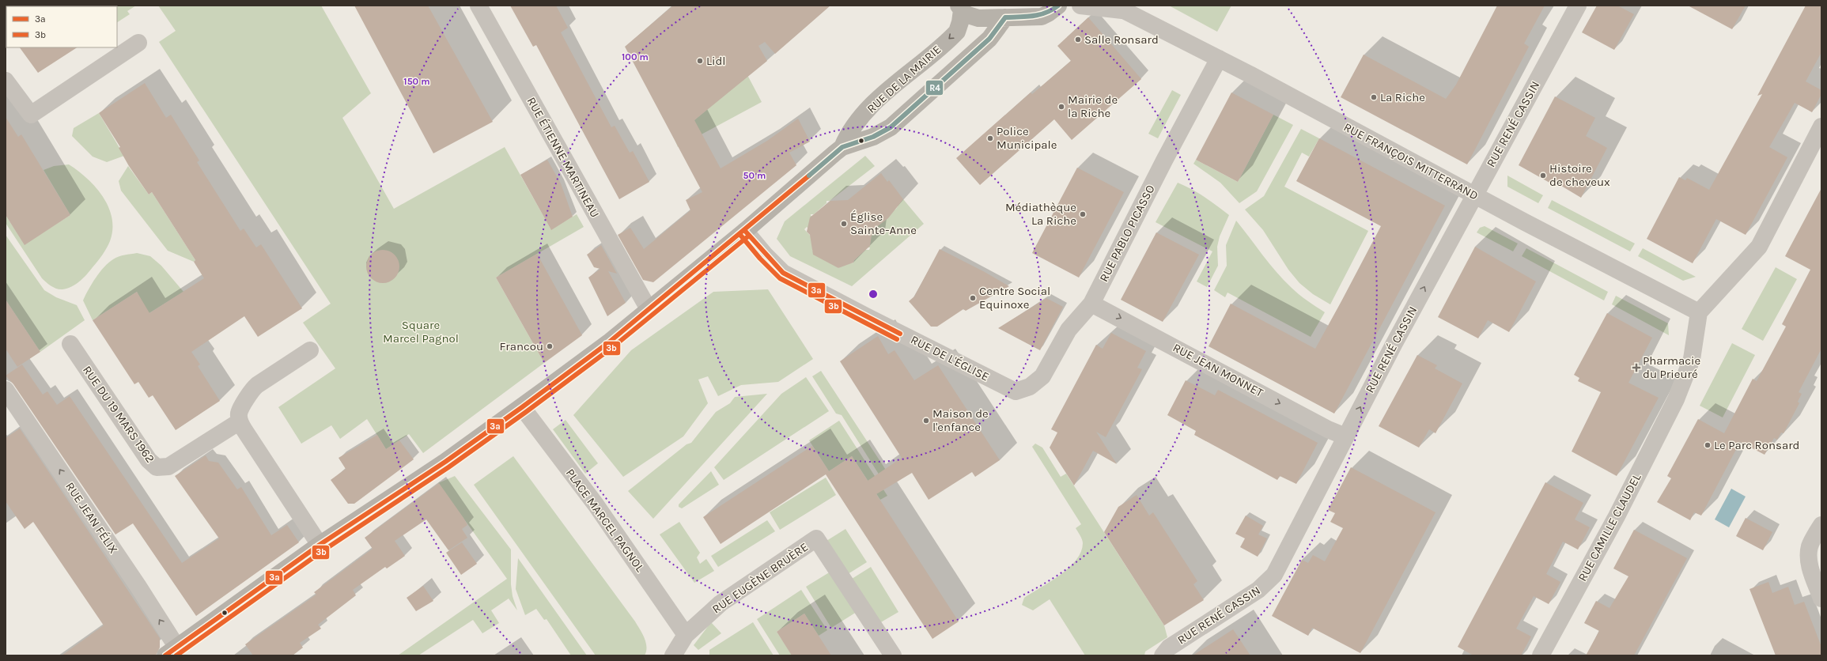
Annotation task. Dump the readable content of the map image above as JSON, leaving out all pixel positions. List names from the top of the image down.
{
  "streets": {
    "street": [
      "RUE DE LA MAIRIE",
      "RUE RENÉ CASSIN",
      "RUE ÉTIENNE MARTINEAU",
      "RUE FRANÇOIS MITTERRAND",
      "RUE PABLO PICASSO",
      "RUE DE L'ÉGLISE",
      "RUE JEAN MONNET",
      "RUE DU 19 MARS 1962",
      "RUE JEAN FÉLIX",
      "PLACE MARCEL PAGNOL",
      "RUE CAMILLE CLAUDEL",
      "RUE EUGÈNE BRUÈRE"
    ]
  },
  "crossings": [
    ["RUE DE LA MAIRIE", "RUE ÉTIENNE MARTINEAU"],
    ["RUE DE LA MAIRIE", "RUE DE L'ÉGLISE"],
    ["RUE DE LA MAIRIE", "RUE JEAN FÉLIX"],
    ["RUE DE LA MAIRIE", "PLACE MARCEL PAGNOL"],
    ["RUE RENÉ CASSIN", "RUE FRANÇOIS MITTERRAND"],
    ["RUE RENÉ CASSIN", "RUE JEAN MONNET"],
    ["RUE FRANÇOIS MITTERRAND", "RUE PABLO PICASSO"],
    ["RUE FRANÇOIS MITTERRAND", "RUE CAMILLE CLAUDEL"],
    ["RUE PABLO PICASSO", "RUE DE L'ÉGLISE"],
    ["RUE PABLO PICASSO", "RUE JEAN MONNET"],
    ["PLACE MARCEL PAGNOL", "RUE EUGÈNE BRUÈRE"]
  ],
  "one_way": ["RUE JEAN MONNET", "RUE JEAN FÉLIX"],
  "parks": ["Square Marcel Pagnol"],
  "places": {
    "other": [
      "Salle Ronsard",
      "Lidl",
      "La Riche",
      "Mairie de la Riche",
      "Police Municipale",
      "Histoire de cheveux",
      "Médiathèque La Riche",
      "Église Sainte-Anne",
      "Centre Social Equinoxe",
      "Francou",
      "Maison de l'enfance",
      "Le Parc Ronsard"
    ],
    "health": ["Pharmacie du Prieuré"]
  },
  "lines": ["transit line R4", "transit line 3a", "transit line 3b"],
  "legend": ["3a", "3b"],
  "rings": ["100 m", "150 m", "50 m"]
}
